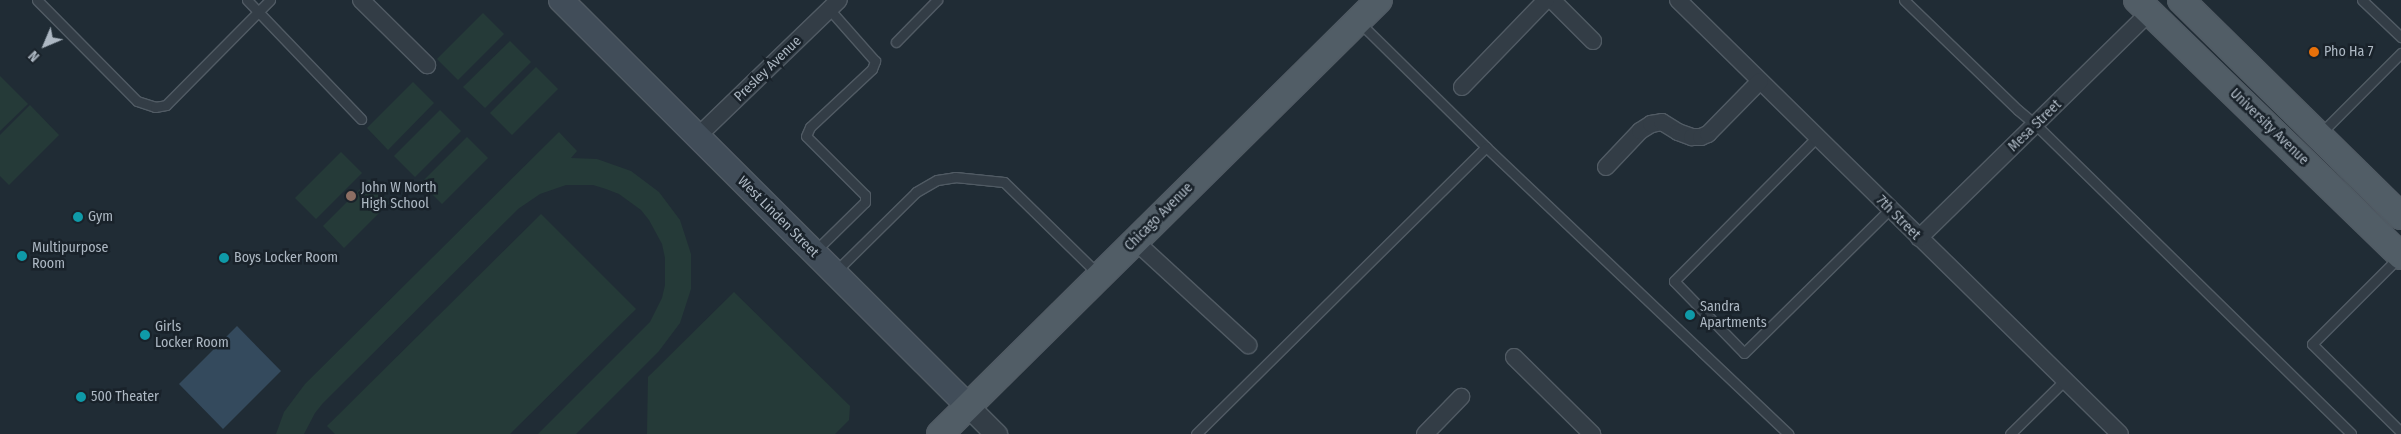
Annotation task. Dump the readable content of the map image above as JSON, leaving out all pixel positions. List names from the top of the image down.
{
  "streets": {
    "main road": ["University Avenue", "West Linden Street", "Chicago Avenue"],
    "street": ["Presley Avenue", "Mesa Street", "7th Street"]
  },
  "crossings": [
    ["Presley Avenue", "West Linden Street"],
    ["Mesa Street", "University Avenue"],
    ["Mesa Street", "7th Street"],
    ["West Linden Street", "Chicago Avenue"]
  ],
  "places": [
    "Pho Ha 7",
    "John W North High School",
    "Gym",
    "Multipurpose Room",
    "Boys Locker Room",
    "Sandra Apartments",
    "Girls Locker Room",
    "500 Theater"
  ],
  "north": "bottom left"
}
